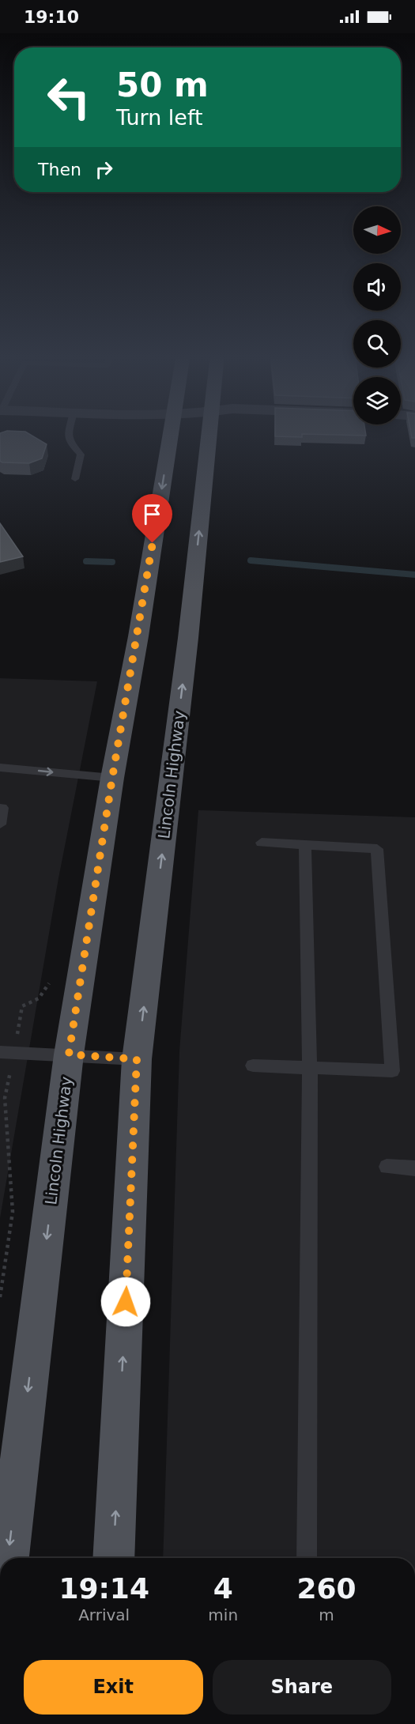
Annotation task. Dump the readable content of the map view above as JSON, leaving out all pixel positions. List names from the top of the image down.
{
  "streets": {
    "main road": ["Lincoln Highway"]
  },
  "north": "right",
  "page": {
    "status": "19:10",
    "turn": ["50 m", "Turn left"],
    "then": "Then",
    "eta": [
      "19:14",
      "Arrival",
      "4",
      "min",
      "260",
      "m"
    ],
    "buttons": ["Exit", "Share"]
  }
}
